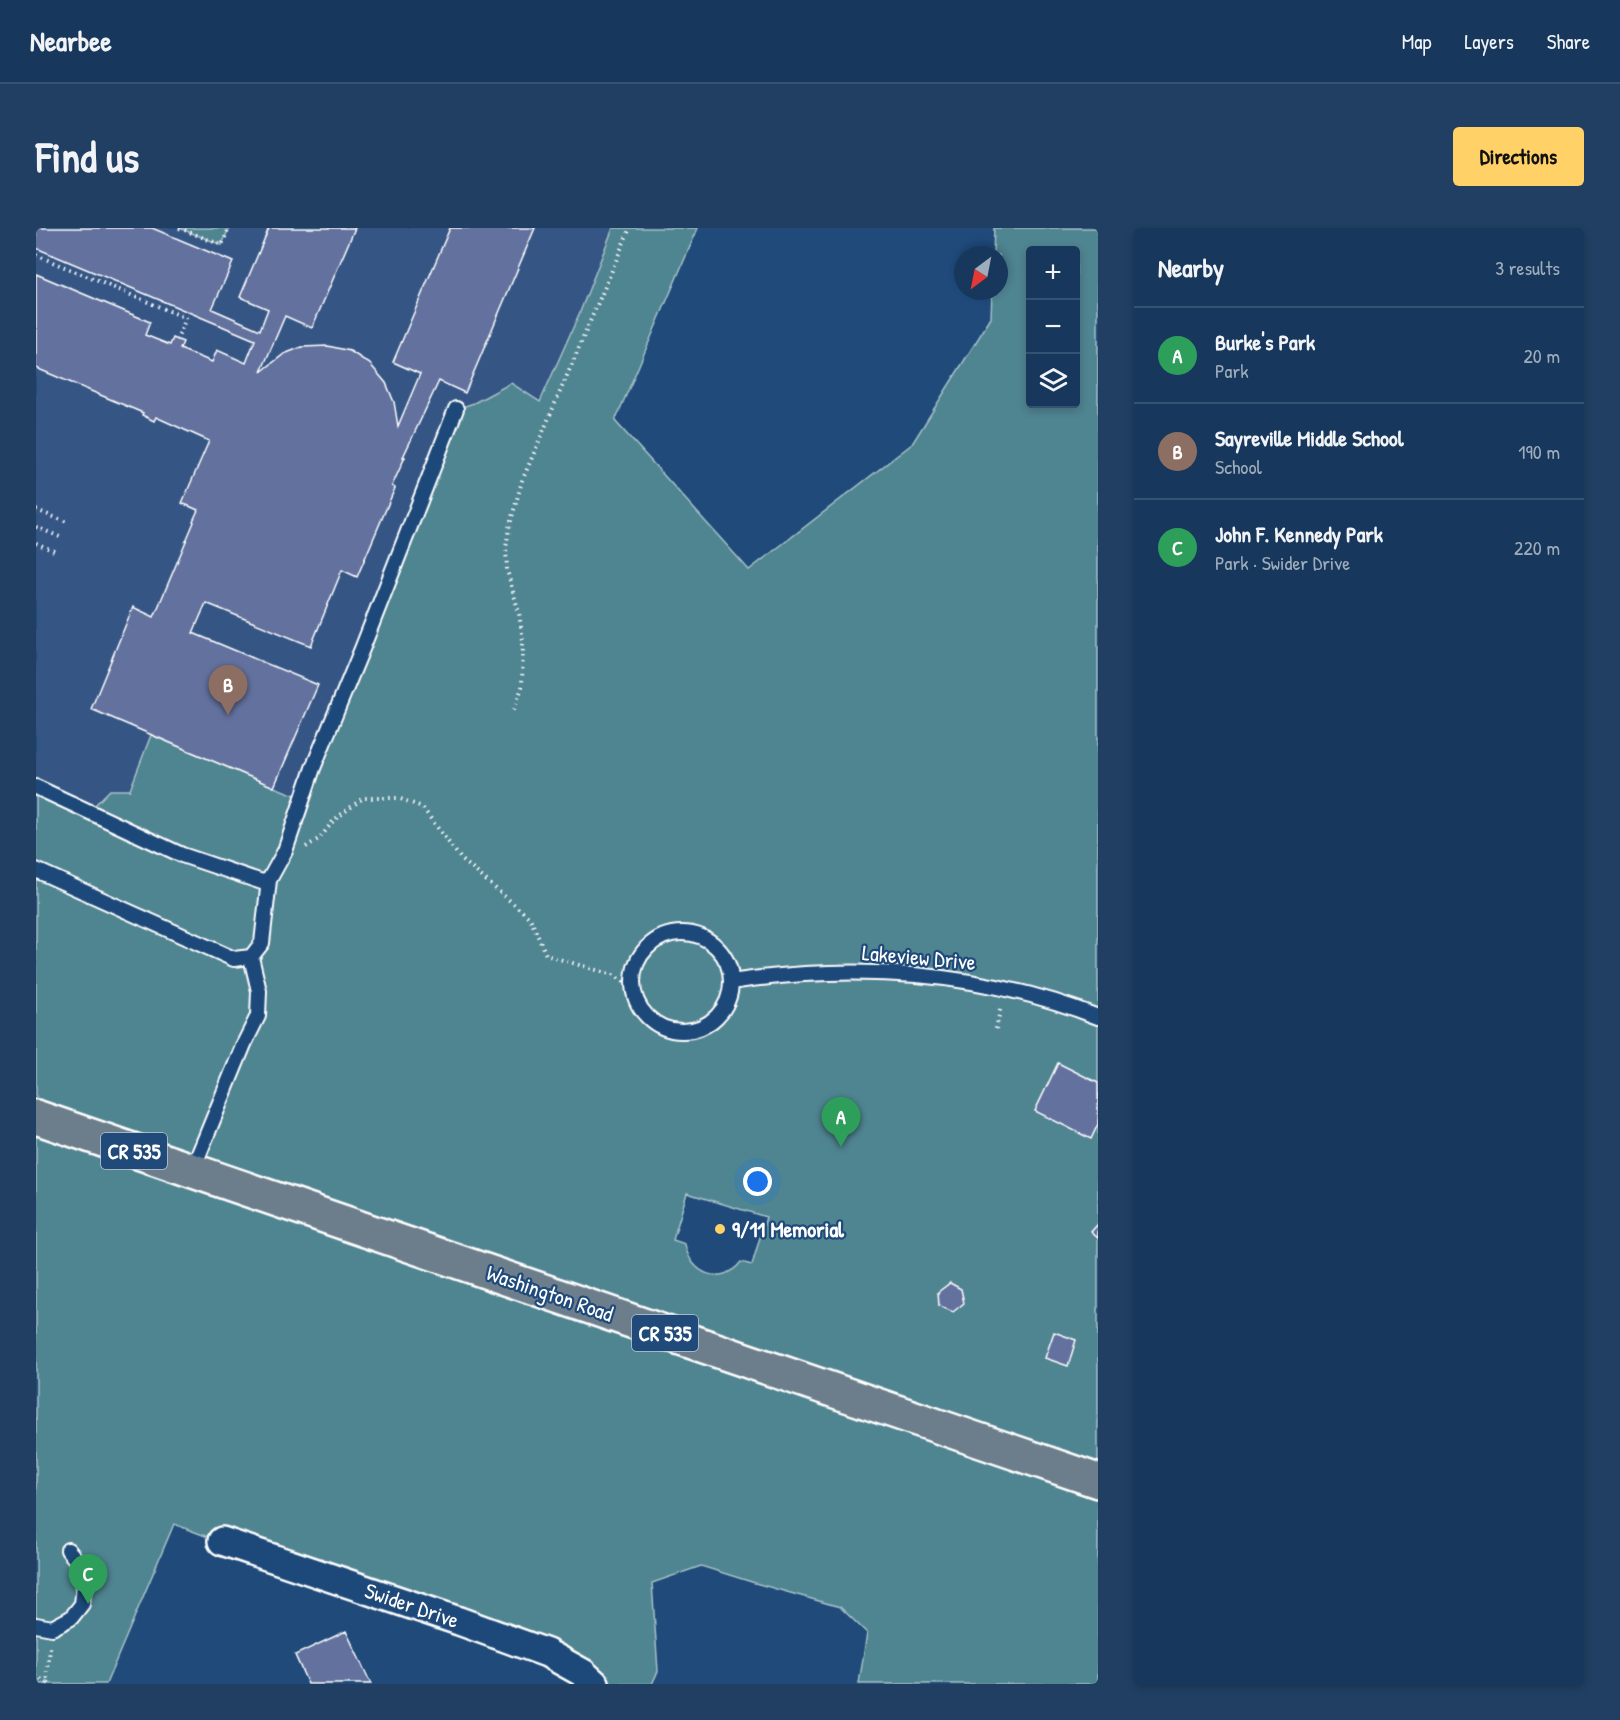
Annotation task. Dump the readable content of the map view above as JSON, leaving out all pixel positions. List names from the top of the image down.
{
  "streets": {
    "main road": ["CR 535", "Washington Road"],
    "street": ["Swider Drive"],
    "lane": ["Lakeview Drive"]
  },
  "places": ["9/11 Memorial"],
  "north": "bottom left",
  "page": {
    "header": "Nearbee",
    "nav": ["Map", "Layers", "Share"],
    "buttons": "Directions",
    "title": "Find us",
    "heading": ["Nearby", "3 results"],
    "map_buttons": ["+", "−"],
    "list": [
      {
        "mark": "A",
        "name": "Burke's Park",
        "note": "Park",
        "value": "20 m"
      },
      {
        "mark": "B",
        "name": "Sayreville Middle School",
        "note": "School",
        "value": "190 m"
      },
      {
        "mark": "C",
        "name": "John F. Kennedy Park",
        "note": "Park · Swider Drive",
        "value": "220 m"
      }
    ],
    "pins": ["B", "A", "C"]
  }
}
